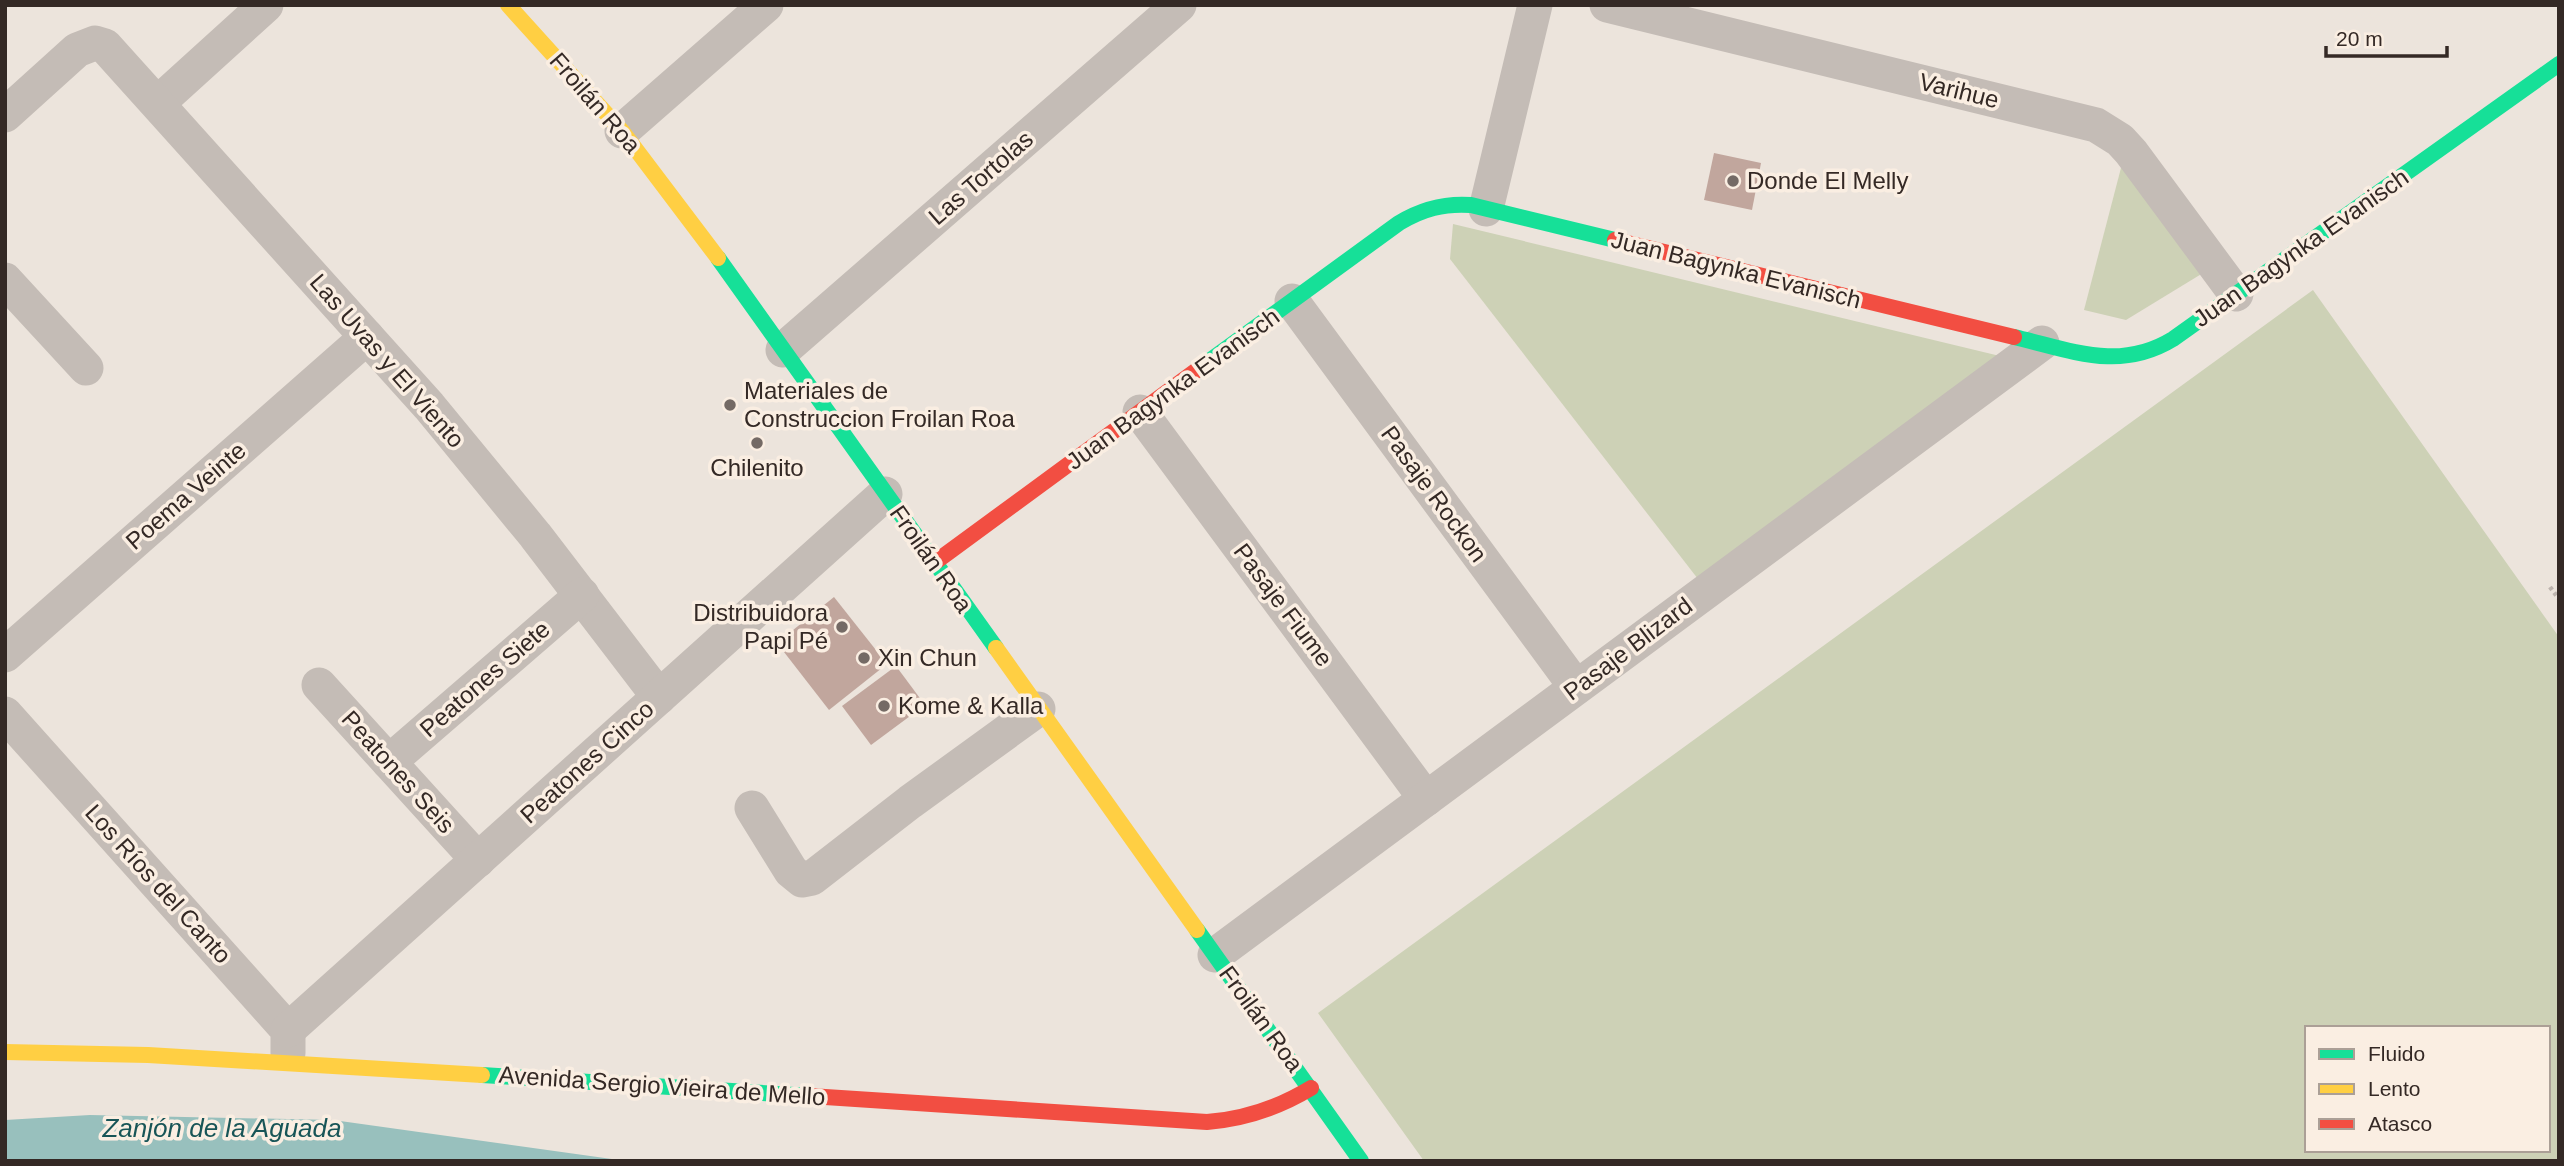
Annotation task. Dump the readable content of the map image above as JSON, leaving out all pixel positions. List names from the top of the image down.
{
  "streets": {
    "main road": ["Froilán Roa", "Juan Bagynka Evanisch", "Avenida Sergio Vieira de Mello"],
    "street": [
      "Varihue",
      "Las Tortolas",
      "Las Uvas y El Viento",
      "Pasaje Rockon",
      "Poema Veinte",
      "Pasaje Fiume",
      "Pasaje Blizard",
      "Peatones Siete",
      "Peatones Cinco",
      "Peatones Seis",
      "Los Ríos del Canto"
    ]
  },
  "crossings": [
    ["Varihue", "Juan Bagynka Evanisch"],
    ["Froilán Roa", "Las Tortolas"],
    ["Froilán Roa", "Juan Bagynka Evanisch"],
    ["Froilán Roa", "Pasaje Blizard"],
    ["Froilán Roa", "Peatones Cinco"],
    ["Froilán Roa", "Avenida Sergio Vieira de Mello"],
    ["Juan Bagynka Evanisch", "Pasaje Rockon"],
    ["Juan Bagynka Evanisch", "Pasaje Fiume"],
    ["Juan Bagynka Evanisch", "Pasaje Blizard"],
    ["Las Uvas y El Viento", "Poema Veinte"],
    ["Las Uvas y El Viento", "Peatones Siete"],
    ["Las Uvas y El Viento", "Peatones Cinco"],
    ["Pasaje Rockon", "Pasaje Blizard"],
    ["Pasaje Fiume", "Pasaje Blizard"],
    ["Peatones Siete", "Peatones Seis"],
    ["Peatones Cinco", "Peatones Seis"],
    ["Peatones Cinco", "Los Ríos del Canto"],
    ["Peatones Cinco", "Avenida Sergio Vieira de Mello"],
    ["Los Ríos del Canto", "Avenida Sergio Vieira de Mello"]
  ],
  "water": ["Zanjón de la Aguada"],
  "places": [
    "Donde El Melly",
    "Materiales de Construccion Froilan Roa",
    "Chilenito",
    "Distribuidora Papi Pé",
    "Xin Chun",
    "Kome & Kalla"
  ],
  "legend": ["Fluido", "Lento", "Atasco"],
  "scale_bar": "20 m"
}
